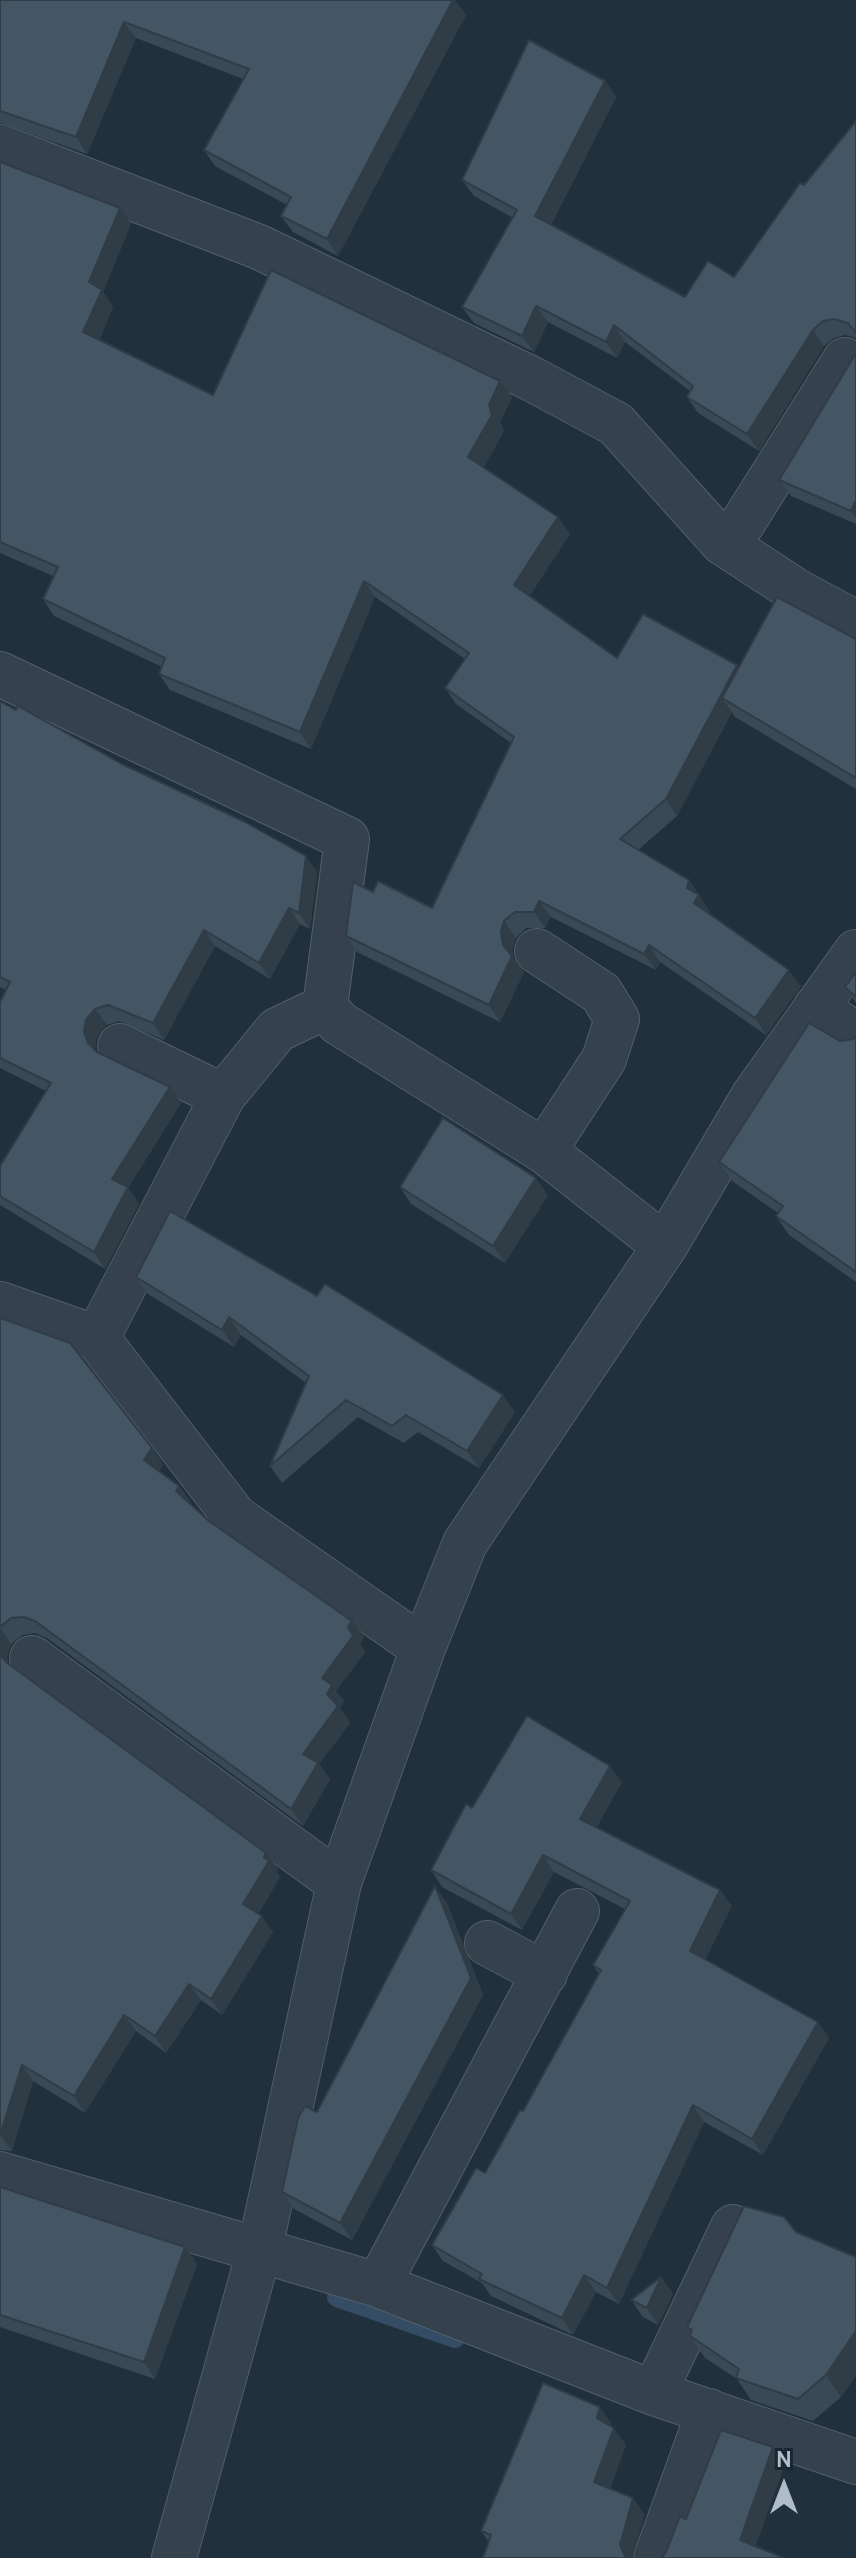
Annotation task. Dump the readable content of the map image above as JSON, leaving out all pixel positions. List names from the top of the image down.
{
  "north": "top"
}
